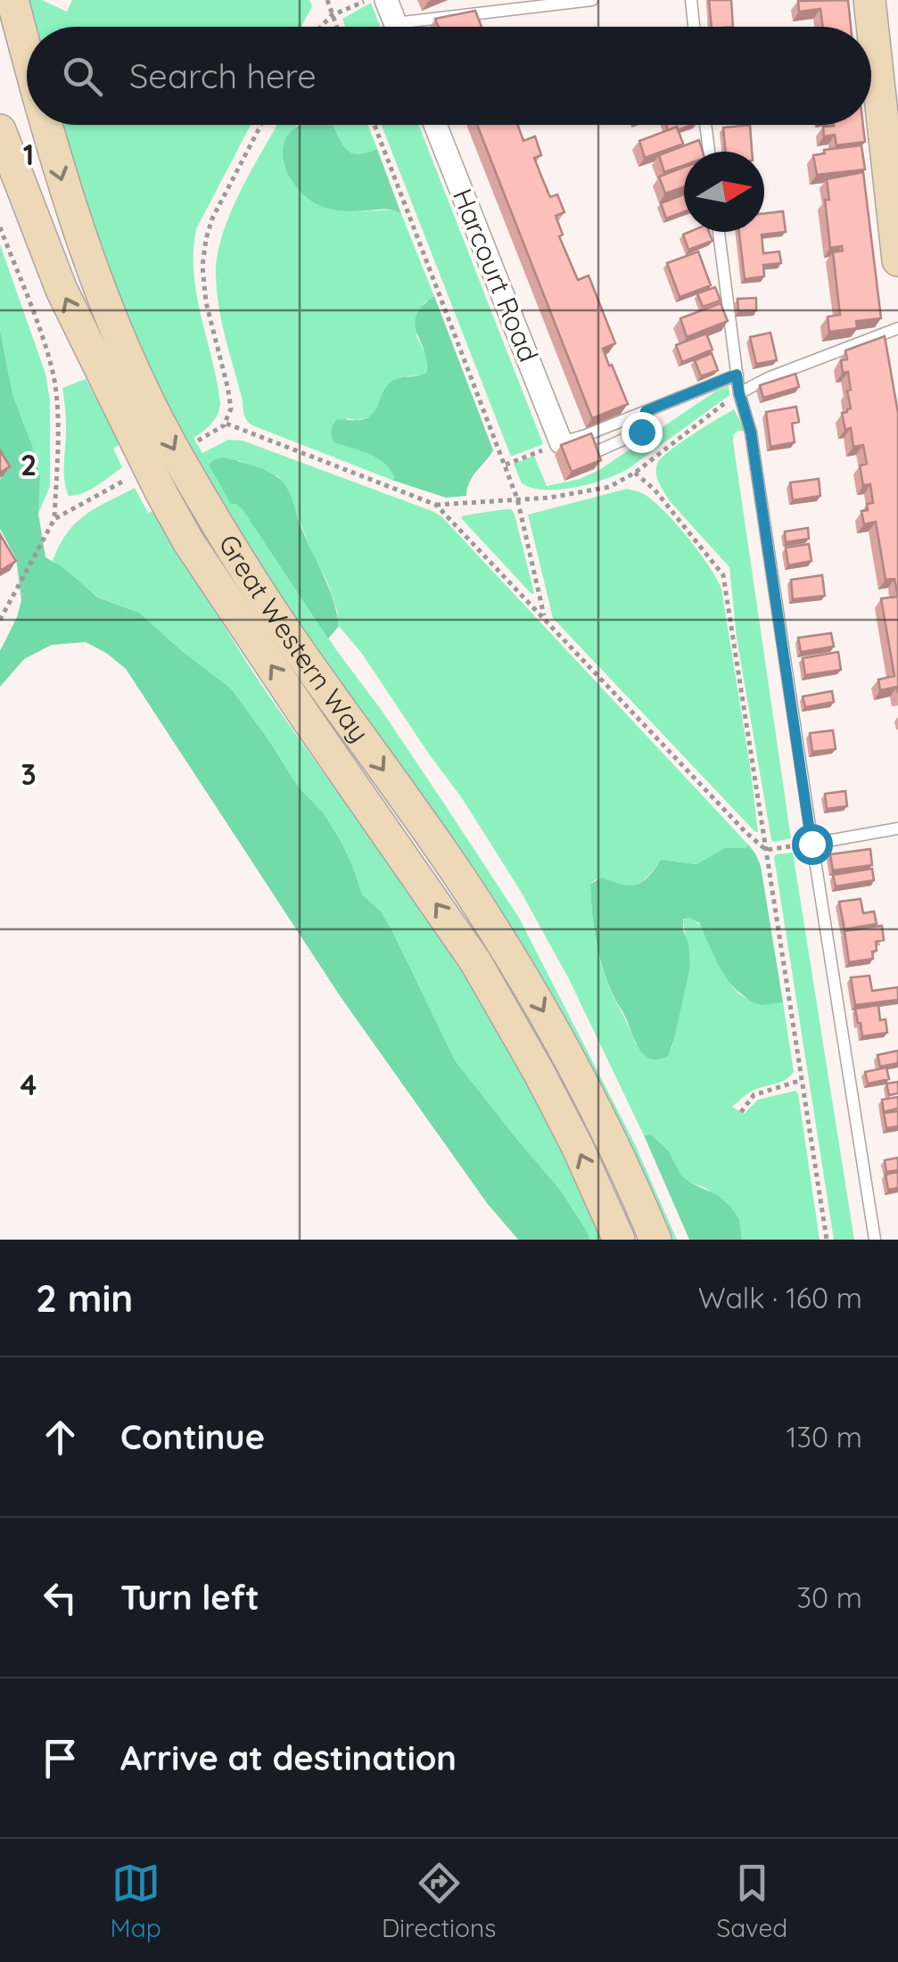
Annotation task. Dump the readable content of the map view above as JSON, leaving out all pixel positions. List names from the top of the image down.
{
  "streets": {
    "main road": ["Great Western Way"],
    "street": ["Harcourt Road"]
  },
  "north": "right",
  "page": {
    "search": "Search here",
    "heading": ["2 min", "Walk · 160 m"],
    "list": [
      ["Continue", "130 m"],
      ["Turn left", "30 m"],
      "Arrive at destination"
    ],
    "nav": ["Map", "Directions", "Saved"]
  },
  "grid": {
    "rows": [
      "1",
      "2",
      "3",
      "4"
    ]
  }
}
